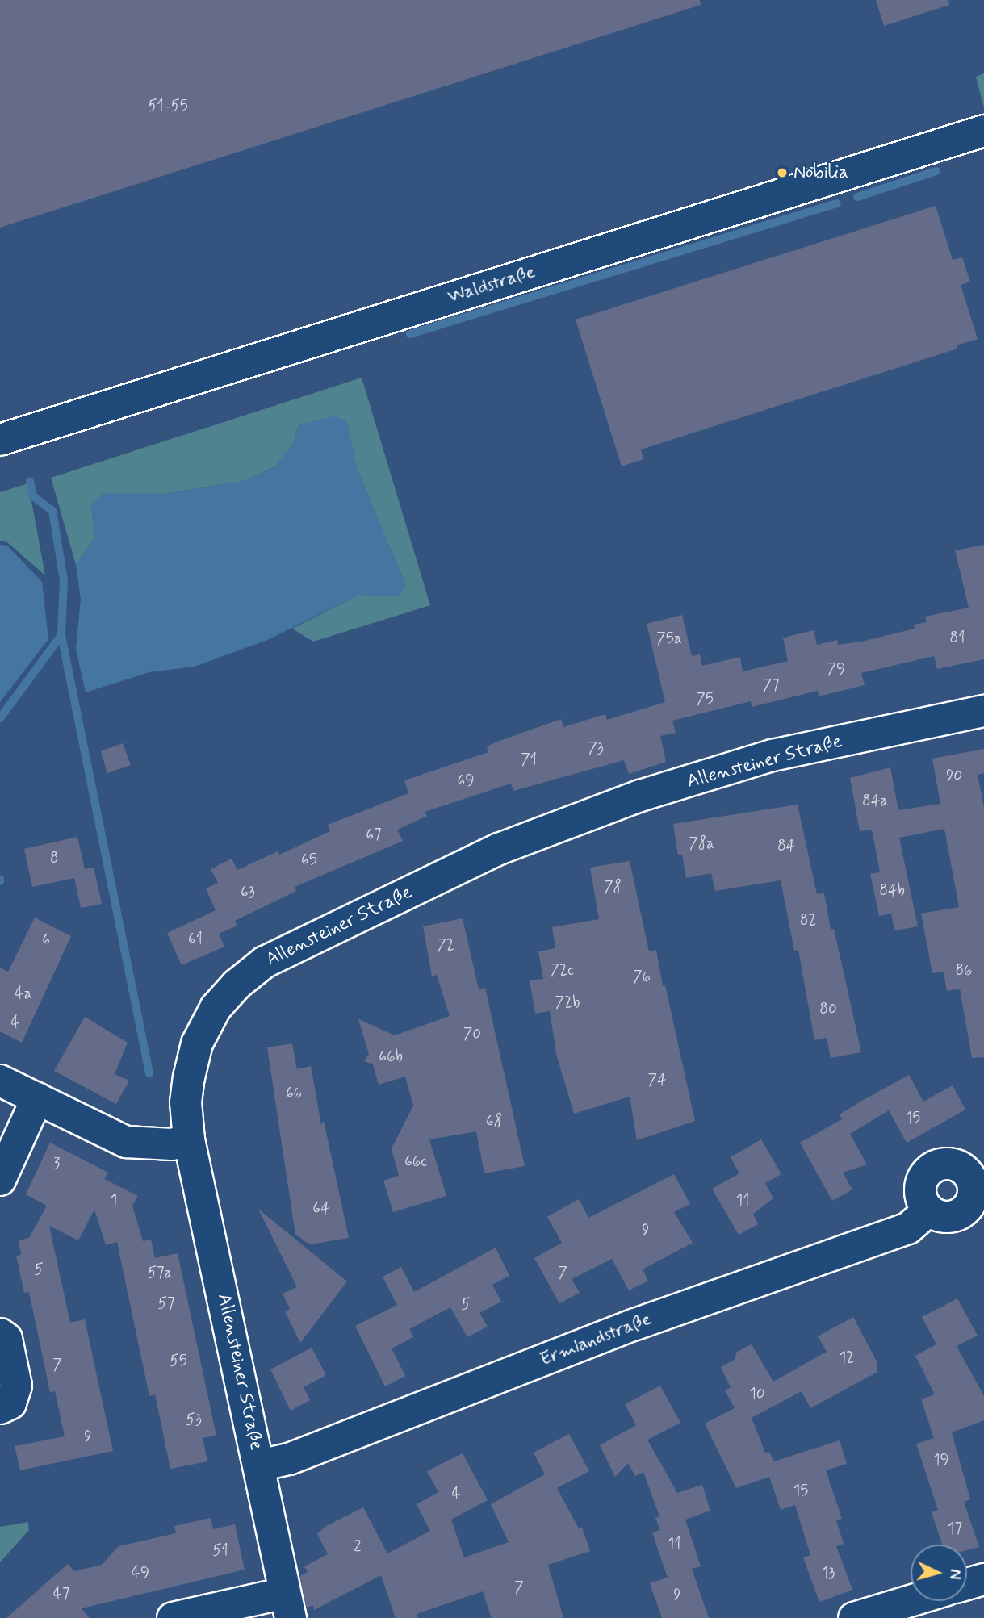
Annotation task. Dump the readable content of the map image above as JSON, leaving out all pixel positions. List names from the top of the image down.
{
  "streets": {
    "street": ["Waldstraße", "Allensteiner Straße", "Ermlandstraße"]
  },
  "crossings": [
    ["Allensteiner Straße", "Ermlandstraße"]
  ],
  "places": ["Nobilia"],
  "house_numbers": [
    "51-55",
    "81",
    "75a",
    "79",
    "77",
    "75",
    "73",
    "71",
    "90",
    "69",
    "84a",
    "67",
    "78a",
    "84",
    "8",
    "65",
    "78",
    "84b",
    "63",
    "82",
    "61",
    "6",
    "72",
    "72c",
    "86",
    "76",
    "4a",
    "72b",
    "80",
    "4",
    "70",
    "66b",
    "74",
    "66",
    "15",
    "68",
    "66c",
    "3",
    "1",
    "11",
    "64",
    "9",
    "5",
    "57a",
    "7",
    "57",
    "5",
    "12",
    "55",
    "7",
    "10",
    "53",
    "9",
    "19",
    "15",
    "4",
    "17",
    "11",
    "2",
    "51",
    "49",
    "13",
    "7",
    "47",
    "9"
  ],
  "north": "right"
}
